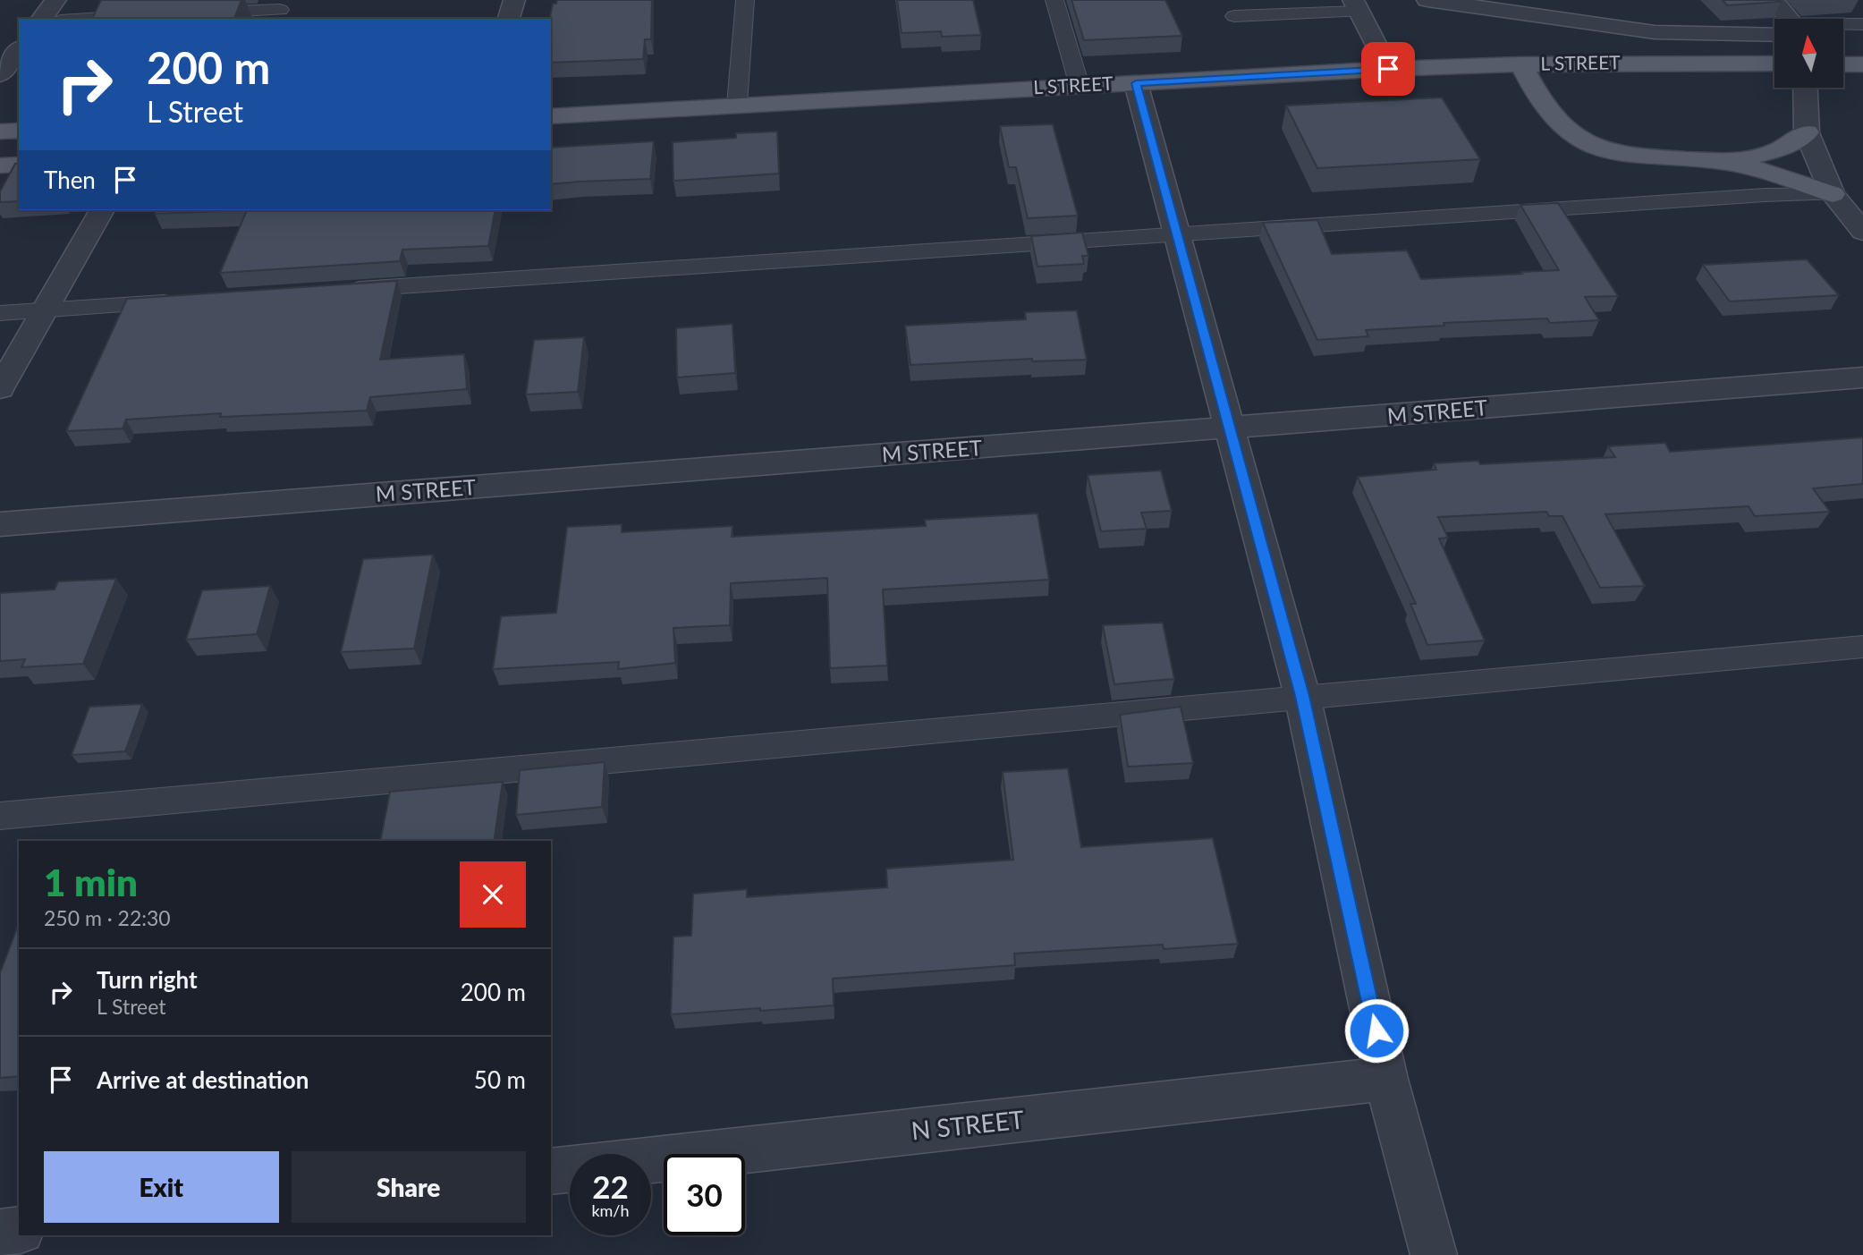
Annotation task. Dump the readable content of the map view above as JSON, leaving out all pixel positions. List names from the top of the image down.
{
  "streets": {
    "main road": ["L STREET"],
    "street": ["M STREET", "N STREET"]
  },
  "north": "top",
  "page": {
    "turn": ["200 m", "L Street"],
    "then": "Then",
    "heading": ["1 min", "250 m · 22:30"],
    "list": [
      {
        "name": "Turn right",
        "note": "L Street",
        "value": "200 m"
      },
      {
        "name": "Arrive at destination",
        "value": "50 m"
      }
    ],
    "buttons": ["Exit", "Share"],
    "speed": "22 km/h",
    "limit": "30"
  }
}
